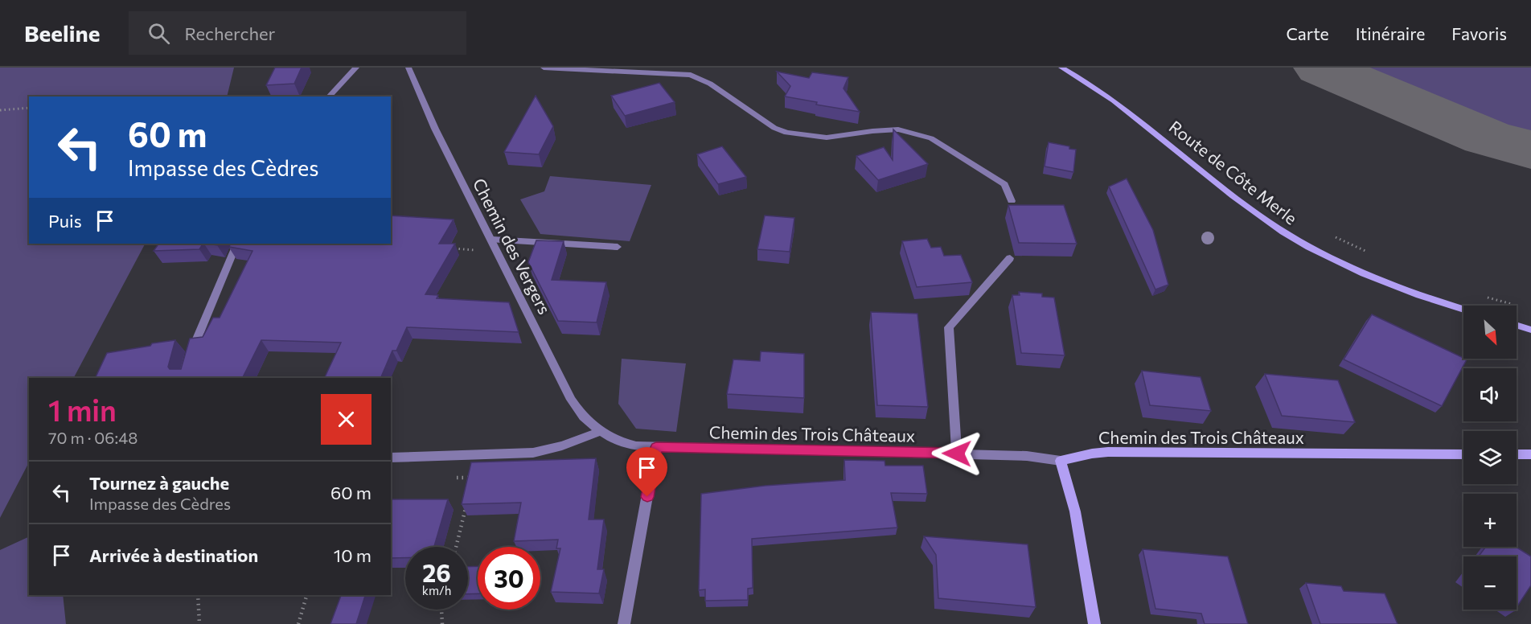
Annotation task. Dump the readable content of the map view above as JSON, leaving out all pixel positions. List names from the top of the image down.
{
  "streets": {
    "main road": ["Route de Côte Merle", "Chemin des Trois Châteaux"],
    "street": ["Chemin des Vergers"]
  },
  "crossings": [
    ["Chemin des Vergers", "Chemin des Trois Châteaux"]
  ],
  "north": "bottom right",
  "page": {
    "header": "Beeline",
    "search": "Rechercher",
    "nav": ["Carte", "Itinéraire", "Favoris"],
    "turn": ["60 m", "Impasse des Cèdres"],
    "then": "Puis",
    "map_buttons": ["+", "−"],
    "heading": ["1 min", "70 m · 06:48"],
    "list": [
      {
        "name": "Tournez à gauche",
        "note": "Impasse des Cèdres",
        "value": "60 m"
      },
      {
        "name": "Arrivée à destination",
        "value": "10 m"
      }
    ],
    "speed": "26 km/h",
    "limit": "30"
  }
}
